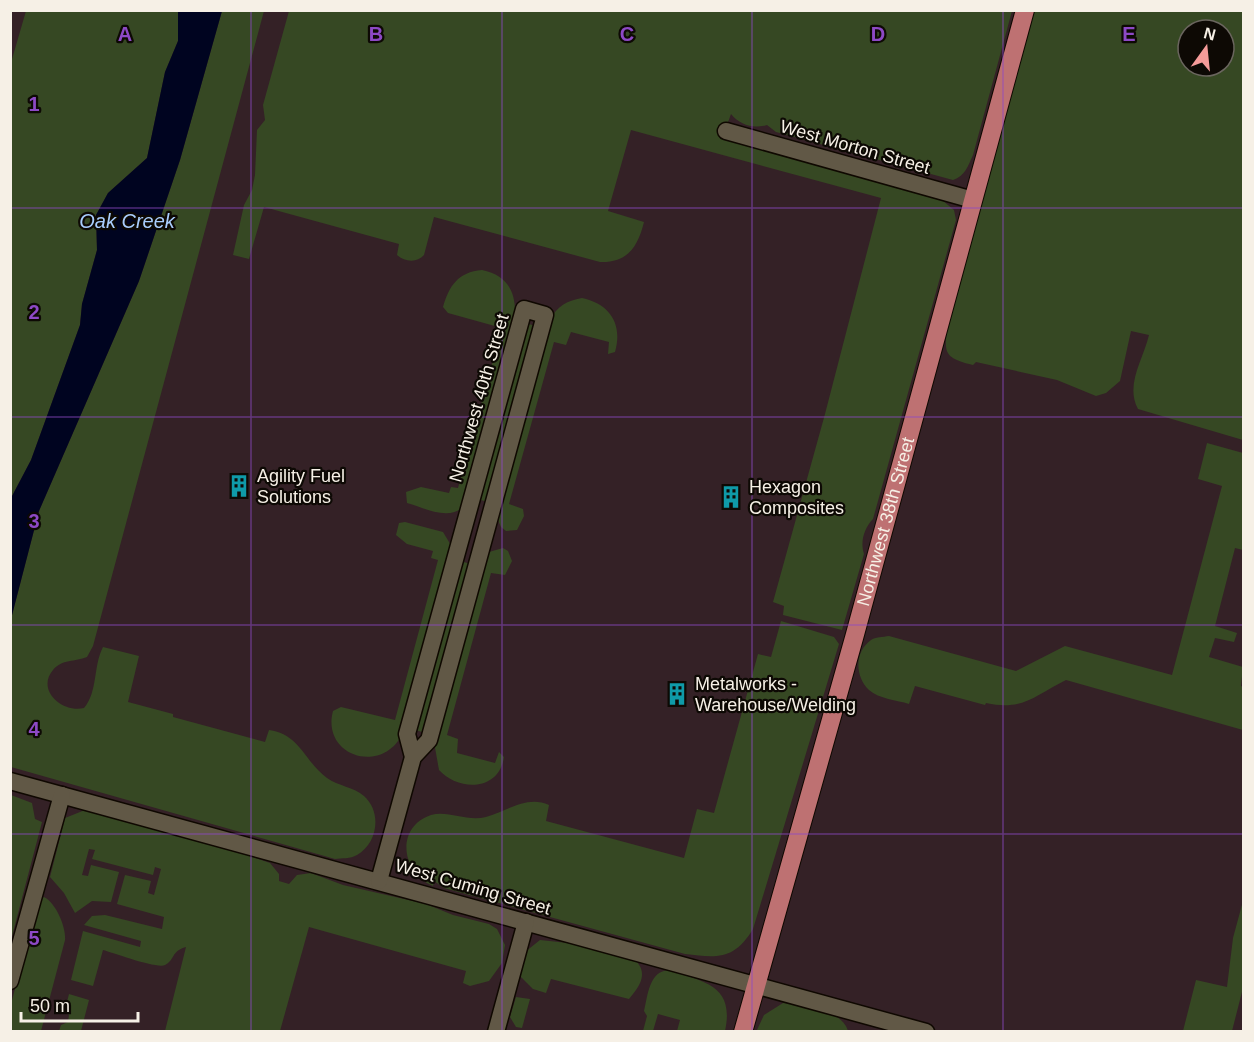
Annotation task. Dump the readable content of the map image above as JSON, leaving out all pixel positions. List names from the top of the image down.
{
  "streets": {
    "main road": ["Northwest 38th Street"],
    "street": ["West Morton Street", "Northwest 40th Street", "West Cuming Street"]
  },
  "crossings": [
    ["West Morton Street", "Northwest 38th Street"],
    ["Northwest 40th Street", "West Cuming Street"],
    ["Northwest 38th Street", "West Cuming Street"]
  ],
  "water": ["Oak Creek"],
  "places": {
    "building": ["Agility Fuel Solutions", "Hexagon Composites", "Metalworks - Warehouse/Welding"]
  },
  "scale_bar": "50 m",
  "north": "top",
  "grid": {
    "columns": [
      "A",
      "B",
      "C",
      "D",
      "E"
    ],
    "rows": [
      "1",
      "2",
      "3",
      "4",
      "5"
    ]
  }
}
